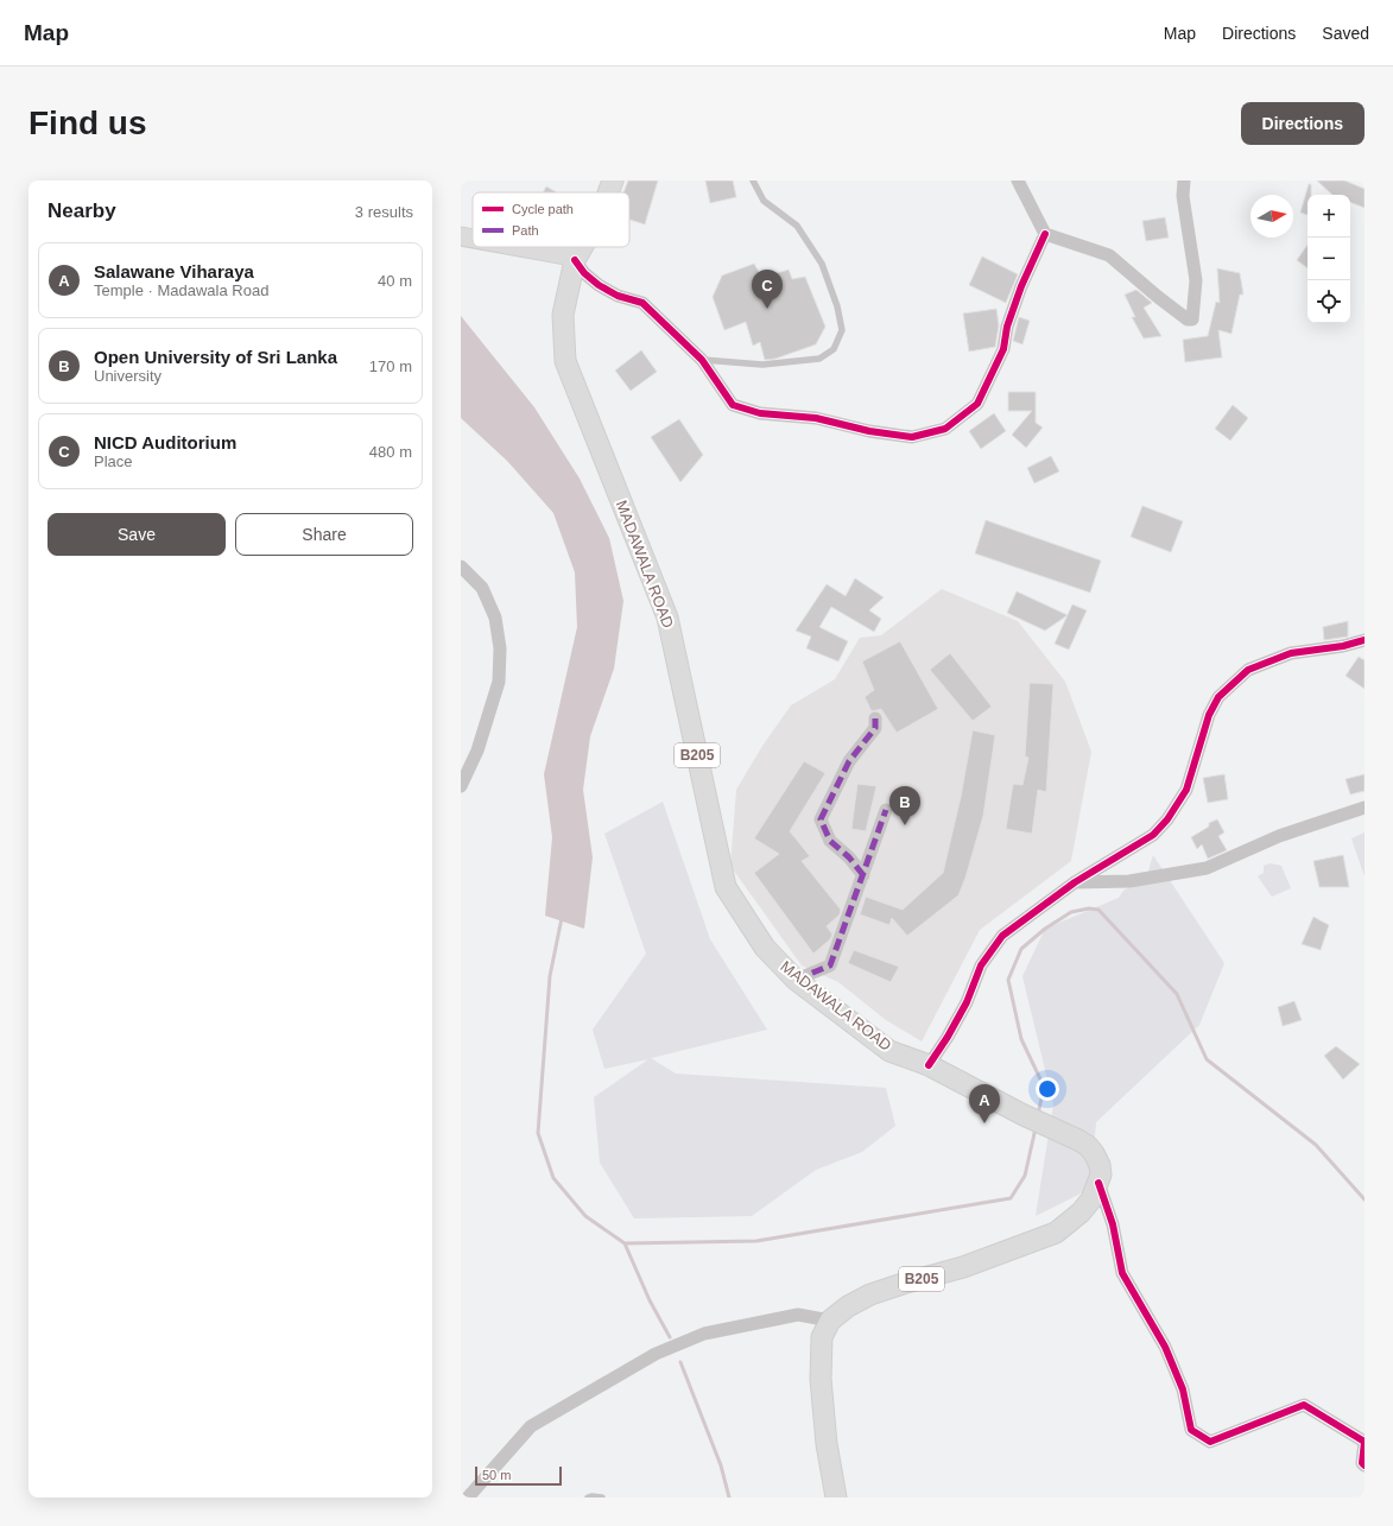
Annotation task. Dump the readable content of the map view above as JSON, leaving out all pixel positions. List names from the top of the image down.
{
  "streets": {
    "main road": ["MADAWALA ROAD", "B205"]
  },
  "crossings": [
    ["MADAWALA ROAD", "B205"]
  ],
  "legend": ["Cycle path", "Path"],
  "scale_bar": "50 m",
  "north": "right",
  "page": {
    "header": "Map",
    "nav": ["Map", "Directions", "Saved"],
    "buttons": [
      "Directions",
      ["Save", "Share"]
    ],
    "title": "Find us",
    "heading": ["Nearby", "3 results"],
    "map_buttons": ["+", "−"],
    "list": [
      {
        "mark": "A",
        "name": "Salawane Viharaya",
        "note": "Temple · Madawala Road",
        "value": "40 m"
      },
      {
        "mark": "B",
        "name": "Open University of Sri Lanka",
        "note": "University",
        "value": "170 m"
      },
      {
        "mark": "C",
        "name": "NICD Auditorium",
        "note": "Place",
        "value": "480 m"
      }
    ],
    "pins": ["C", "B", "A"],
    "scale": "50 m"
  }
}
